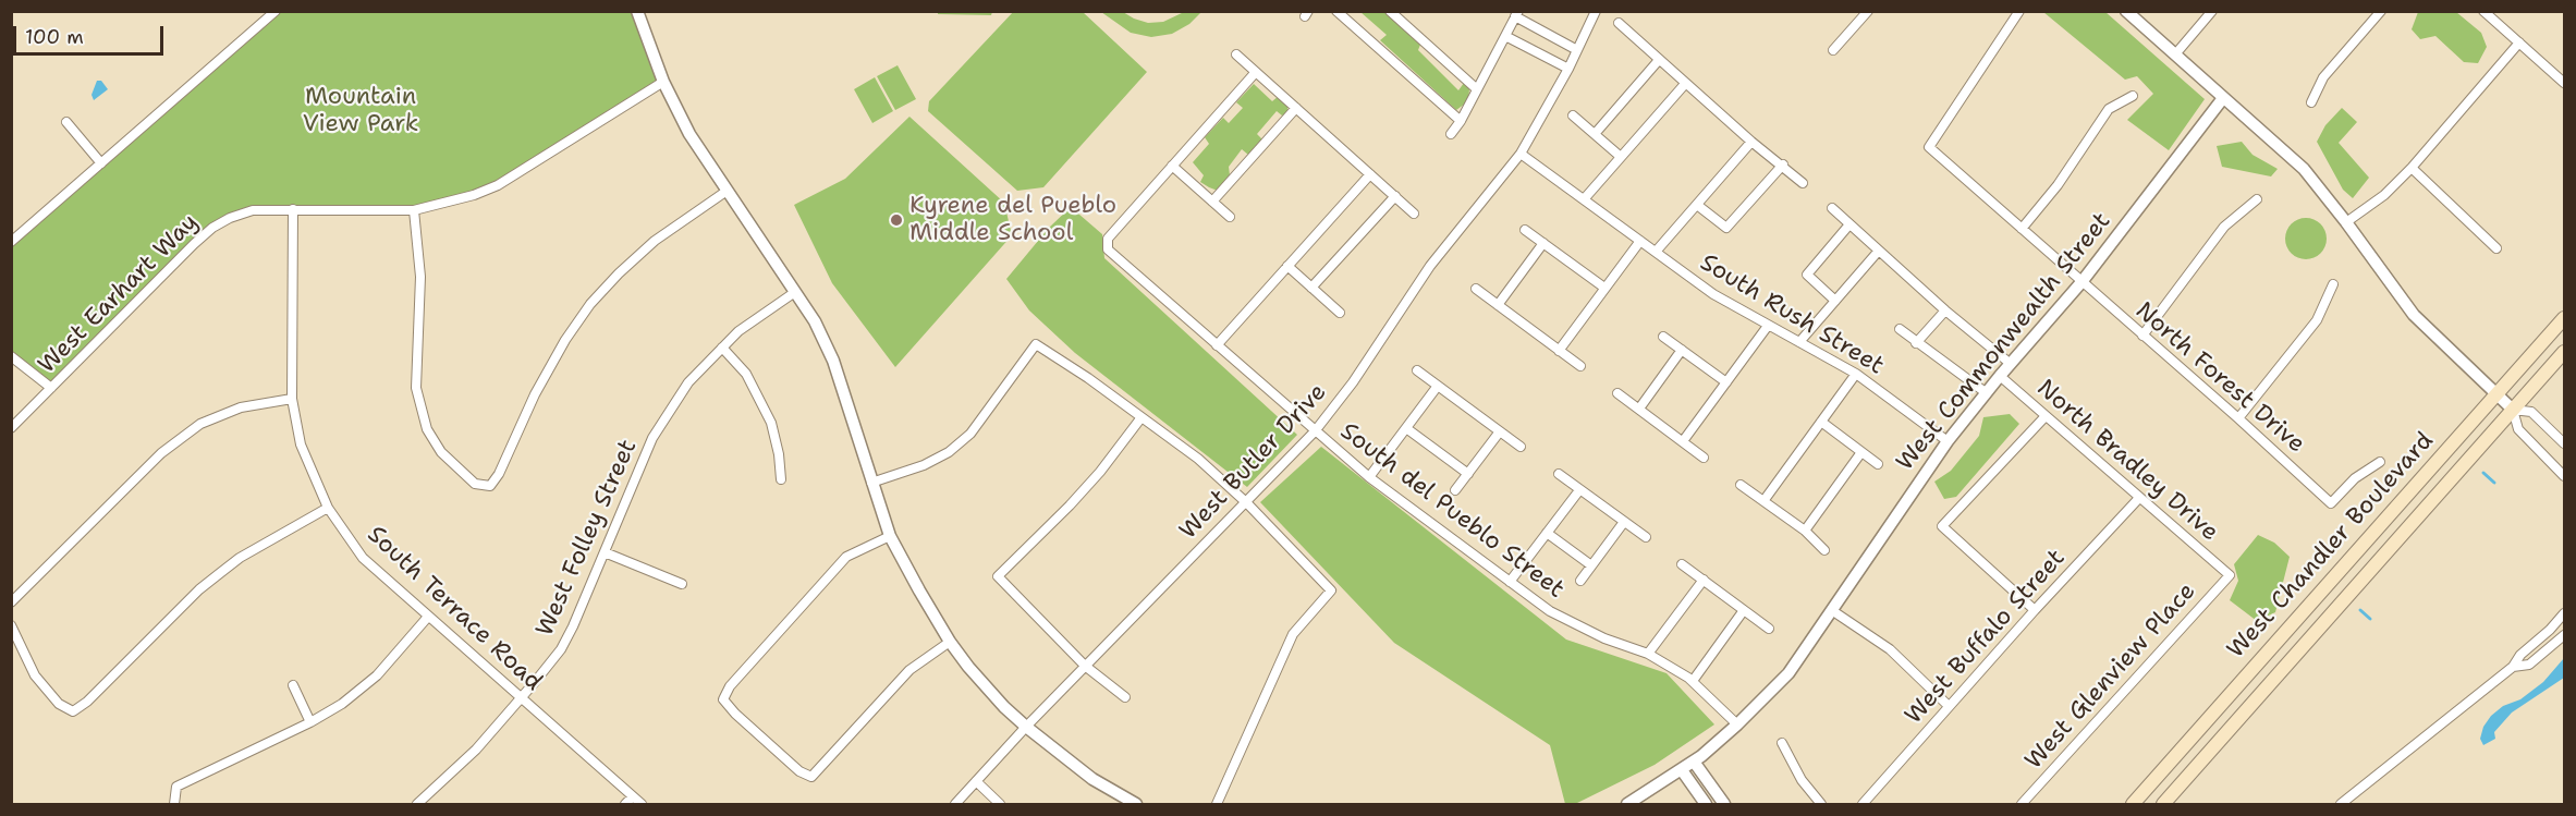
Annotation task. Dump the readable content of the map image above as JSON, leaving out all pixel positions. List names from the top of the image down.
{
  "streets": {
    "main road": ["West Chandler Boulevard"],
    "street": [
      "West Earhart Way",
      "South Rush Street",
      "West Commonwealth Street",
      "North Forest Drive",
      "North Bradley Drive",
      "West Butler Drive",
      "South del Pueblo Street",
      "West Folley Street",
      "South Terrace Road",
      "West Buffalo Street",
      "West Glenview Place"
    ]
  },
  "crossings": [
    ["West Earhart Way", "South Terrace Road"],
    ["South Rush Street", "West Commonwealth Street"],
    ["South Rush Street", "West Butler Drive"],
    ["West Commonwealth Street", "North Forest Drive"],
    ["West Commonwealth Street", "North Bradley Drive"],
    ["West Commonwealth Street", "South del Pueblo Street"],
    ["North Bradley Drive", "West Buffalo Street"],
    ["North Bradley Drive", "West Glenview Place"],
    ["West Butler Drive", "South del Pueblo Street"],
    ["West Folley Street", "South Terrace Road"]
  ],
  "parks": ["Mountain View Park"],
  "places": ["Kyrene del Pueblo Middle School"],
  "scale_bar": "100 m"
}
